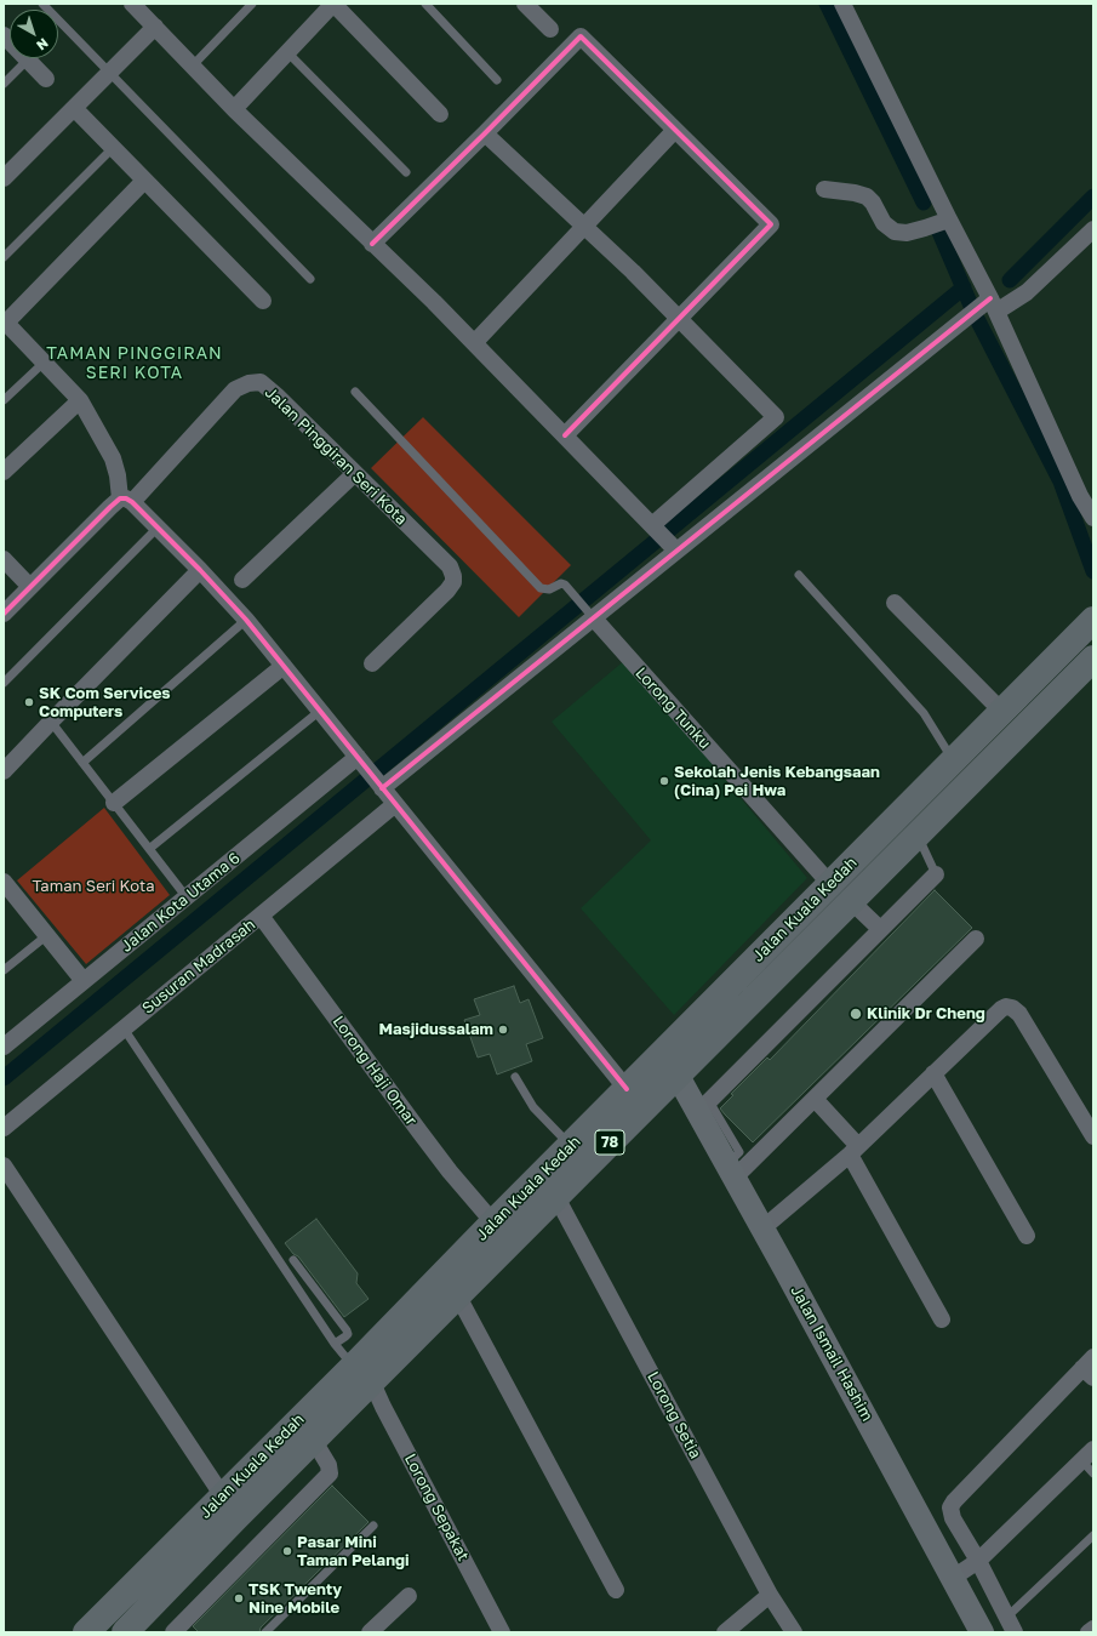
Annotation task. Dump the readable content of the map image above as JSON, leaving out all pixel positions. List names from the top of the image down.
{
  "streets": {
    "main road": ["Jalan Kuala Kedah", "78"],
    "street": [
      "Jalan Pinggiran Seri Kota",
      "Lorong Tunku",
      "Jalan Kota Utama 6",
      "Susuran Madrasah",
      "Lorong Haji Omar",
      "Jalan Ismail Hashim",
      "Lorong Setia",
      "Lorong Sepakat"
    ]
  },
  "crossings": [
    ["Lorong Tunku", "Jalan Kuala Kedah"],
    ["Jalan Kuala Kedah", "Lorong Haji Omar"],
    ["Jalan Kuala Kedah", "Jalan Ismail Hashim"],
    ["Jalan Kuala Kedah", "Lorong Setia"],
    ["Jalan Kuala Kedah", "Lorong Sepakat"],
    ["Susuran Madrasah", "Lorong Haji Omar"]
  ],
  "districts": ["TAMAN PINGGIRAN SERI KOTA"],
  "parks": ["Taman Seri Kota"],
  "places": [
    "SK Com Services Computers",
    "Sekolah Jenis Kebangsaan (Cina) Pei Hwa",
    "Klinik Dr Cheng",
    "Masjidussalam",
    "Pasar Mini Taman Pelangi",
    "TSK Twenty Nine Mobile"
  ],
  "north": "bottom right"
}
